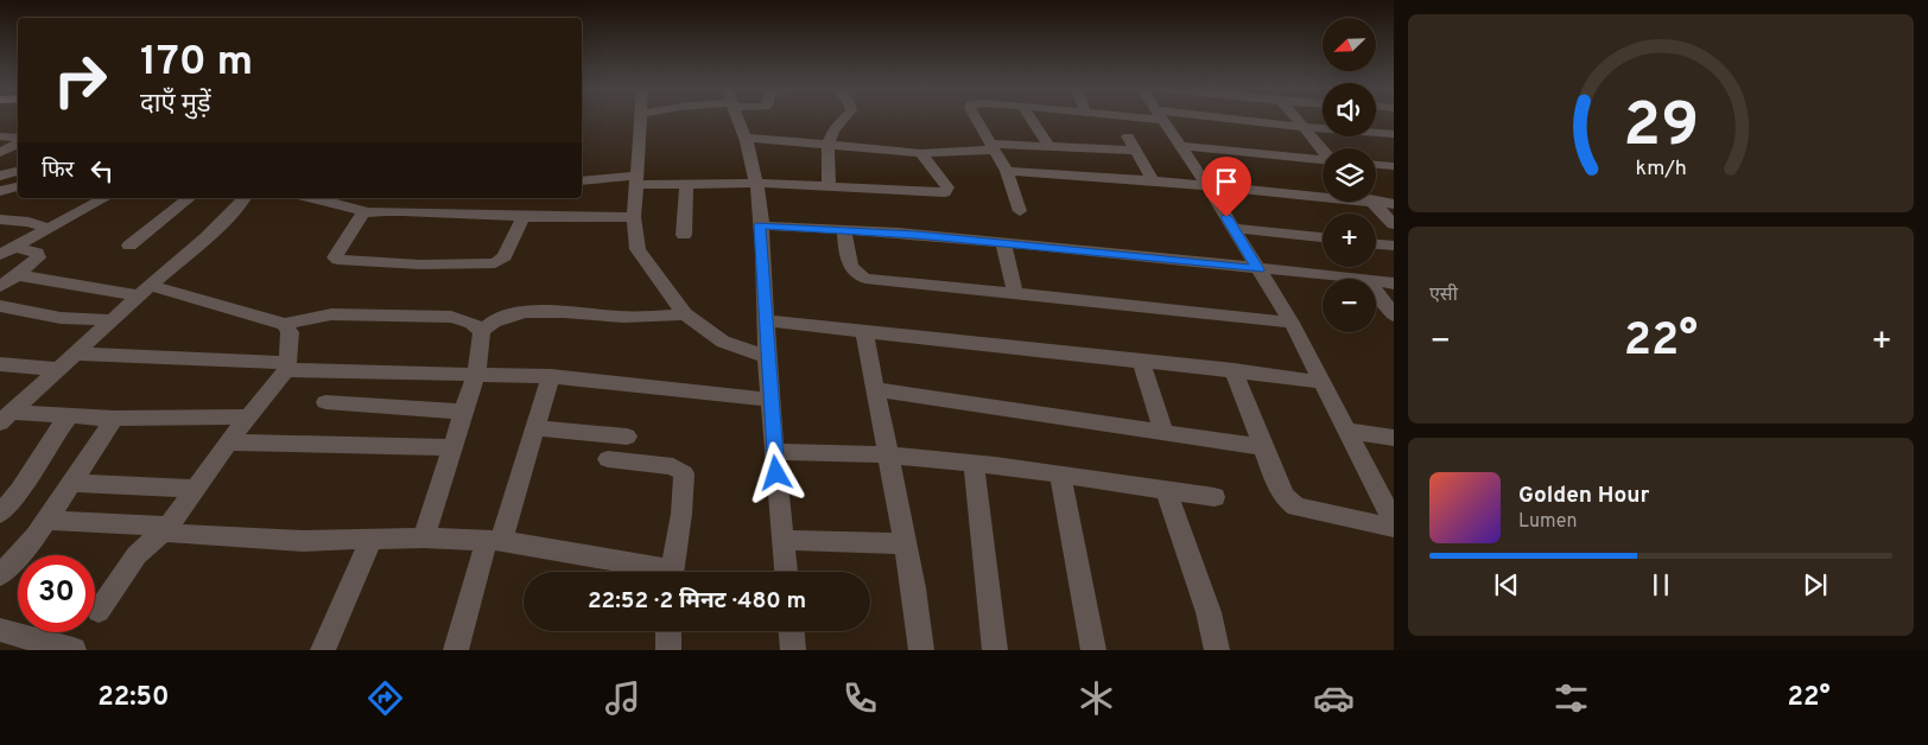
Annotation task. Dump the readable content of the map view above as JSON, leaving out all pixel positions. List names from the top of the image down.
{
  "north": "bottom left",
  "page": {
    "map_buttons": ["+", "−"],
    "turn": ["170 m", "दाएँ मुड़ें"],
    "then": "फिर",
    "tile": "एसी",
    "heat": ["−", "22°", "+"],
    "song": ["Golden Hour", "Lumen"],
    "limit": "30",
    "trip": "22:52 · 2 मिनट · 480 m",
    "tabs": ["22:50", "22°"],
    "gauge": ["29", "km/h"]
  }
}
